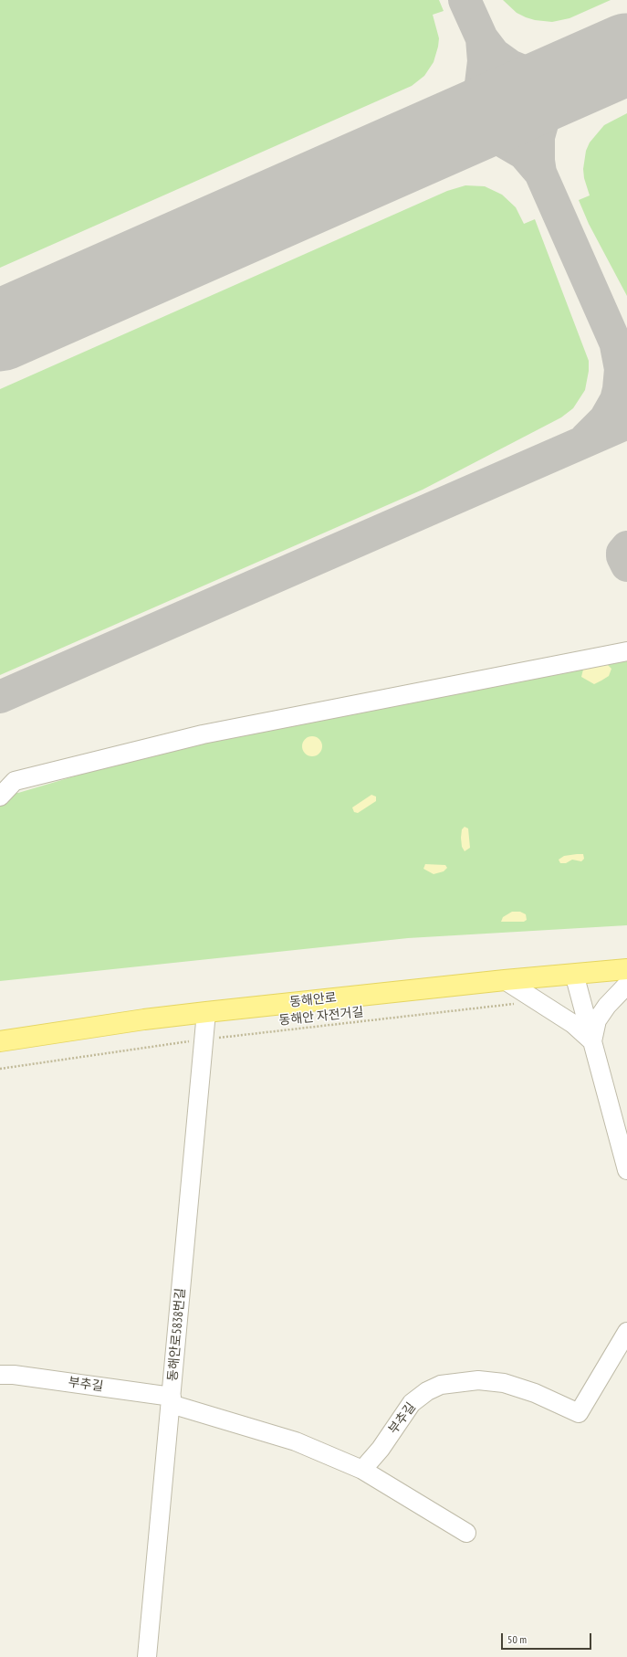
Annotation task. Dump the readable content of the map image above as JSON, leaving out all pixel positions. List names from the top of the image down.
{
  "streets": {
    "main road": ["동해안로"],
    "street": ["동해안로5838번길", "부추길"],
    "path": ["동해안 자전거길"]
  },
  "crossings": [
    ["동해안로", "동해안로5838번길"],
    ["동해안 자전거길", "동해안로5838번길"],
    ["동해안로5838번길", "부추길"]
  ],
  "scale_bar": "50 m"
}
